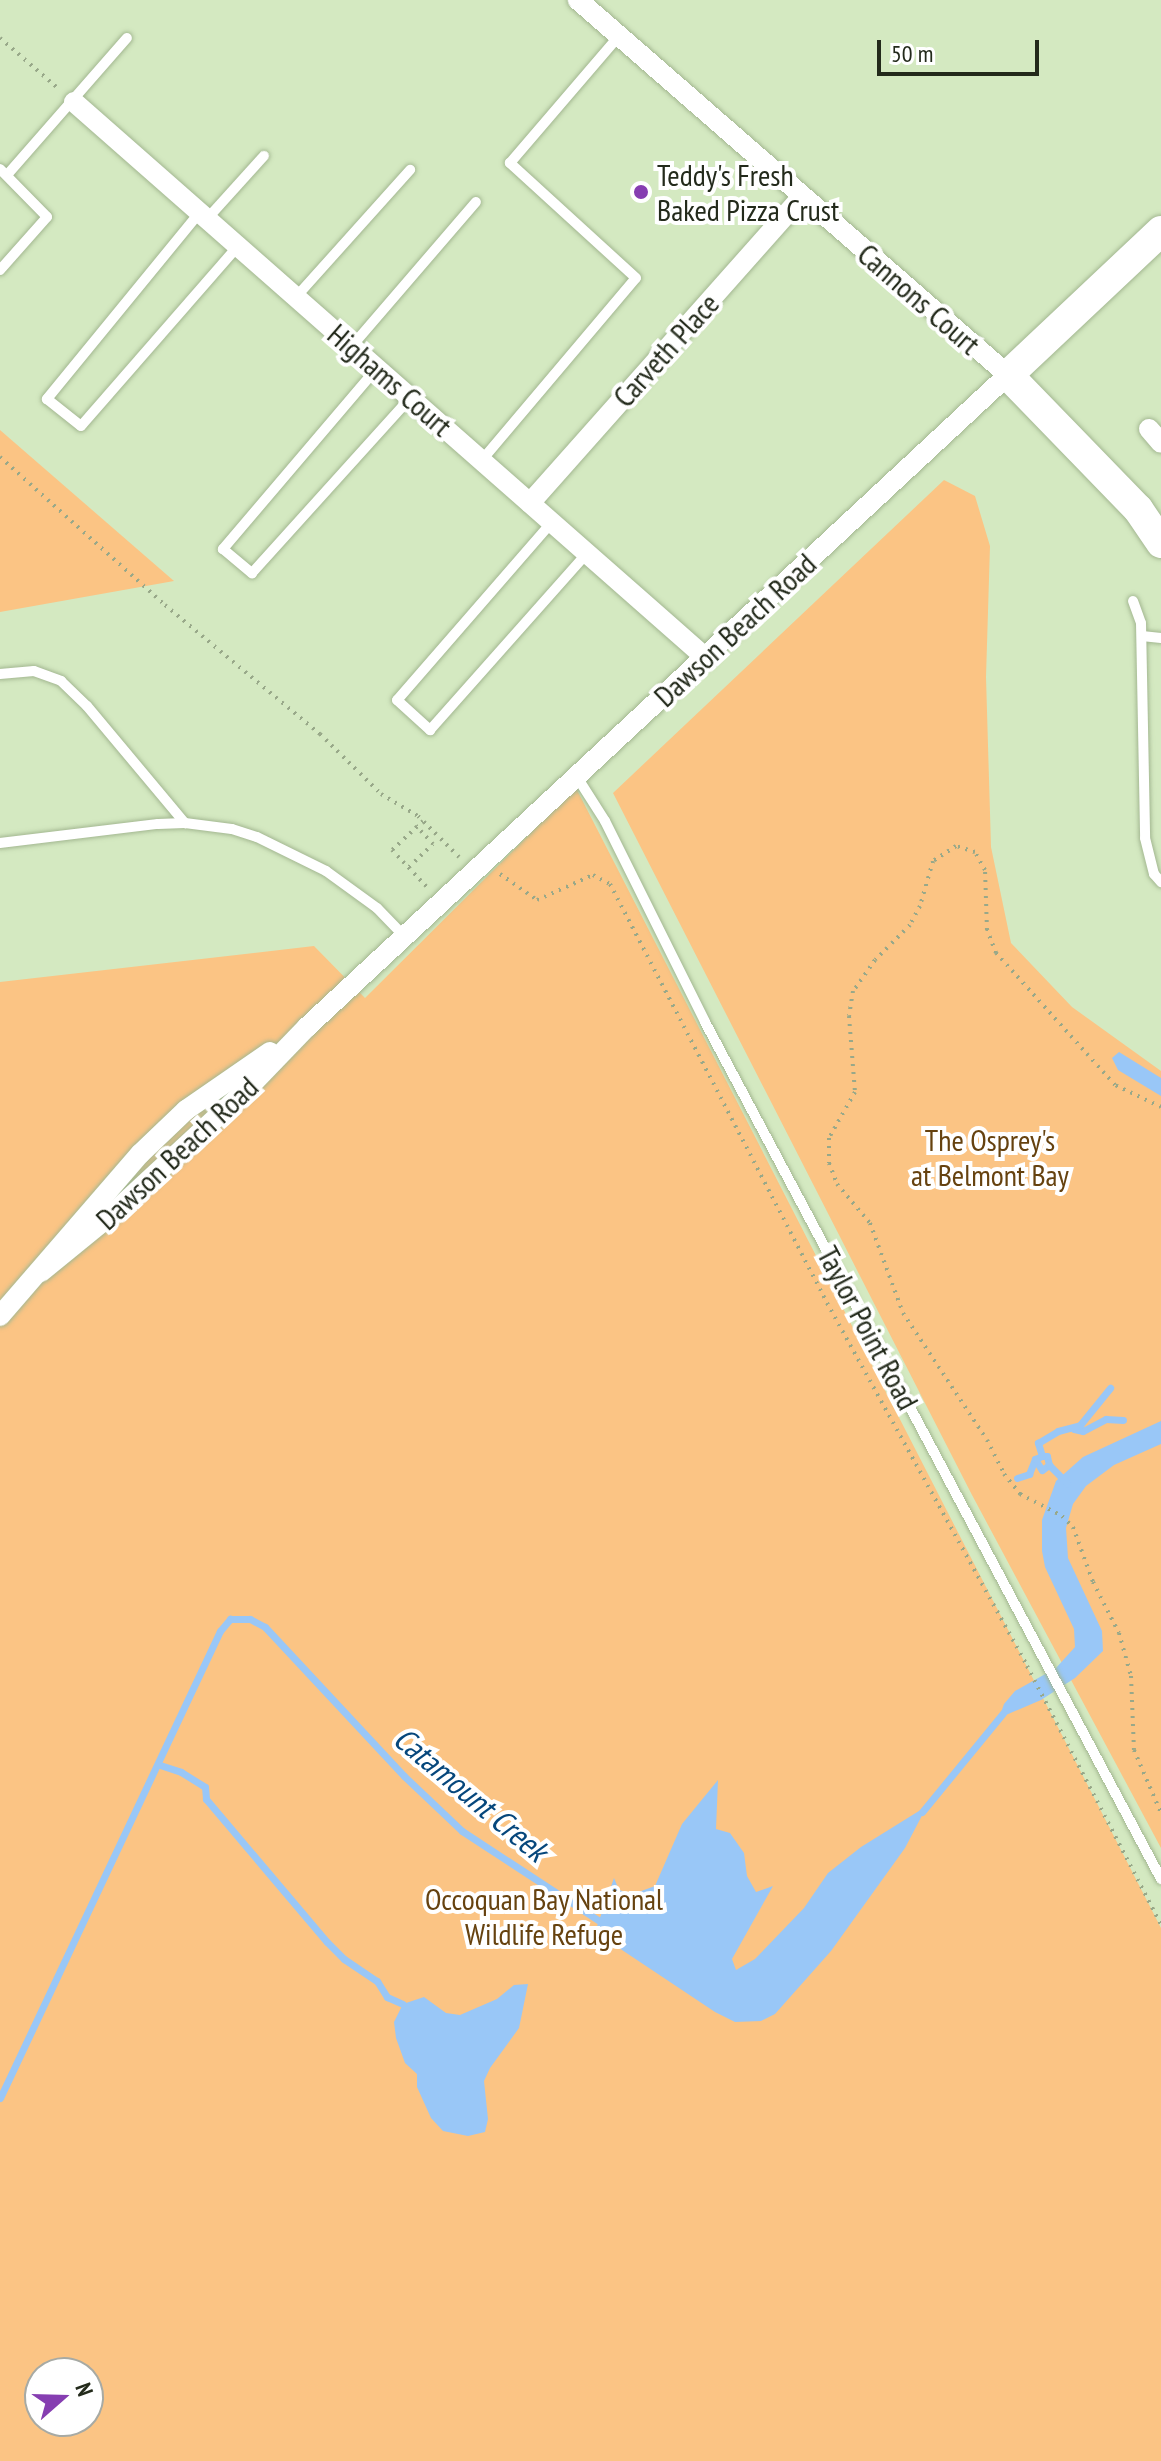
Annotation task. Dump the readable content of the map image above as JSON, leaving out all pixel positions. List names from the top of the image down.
{
  "streets": {
    "street": [
      "Cannons Court",
      "Carveth Place",
      "Highams Court",
      "Dawson Beach Road"
    ],
    "lane": ["Taylor Point Road"]
  },
  "crossings": [
    ["Cannons Court", "Carveth Place"],
    ["Cannons Court", "Dawson Beach Road"],
    ["Carveth Place", "Highams Court"],
    ["Highams Court", "Dawson Beach Road"],
    ["Dawson Beach Road", "Taylor Point Road"]
  ],
  "water": ["Catamount Creek"],
  "parks": ["The Osprey's at Belmont Bay", "Occoquan Bay National Wildlife Refuge"],
  "places": ["Teddy's Fresh Baked Pizza Crust"],
  "scale_bar": "50 m",
  "north": "right"
}
